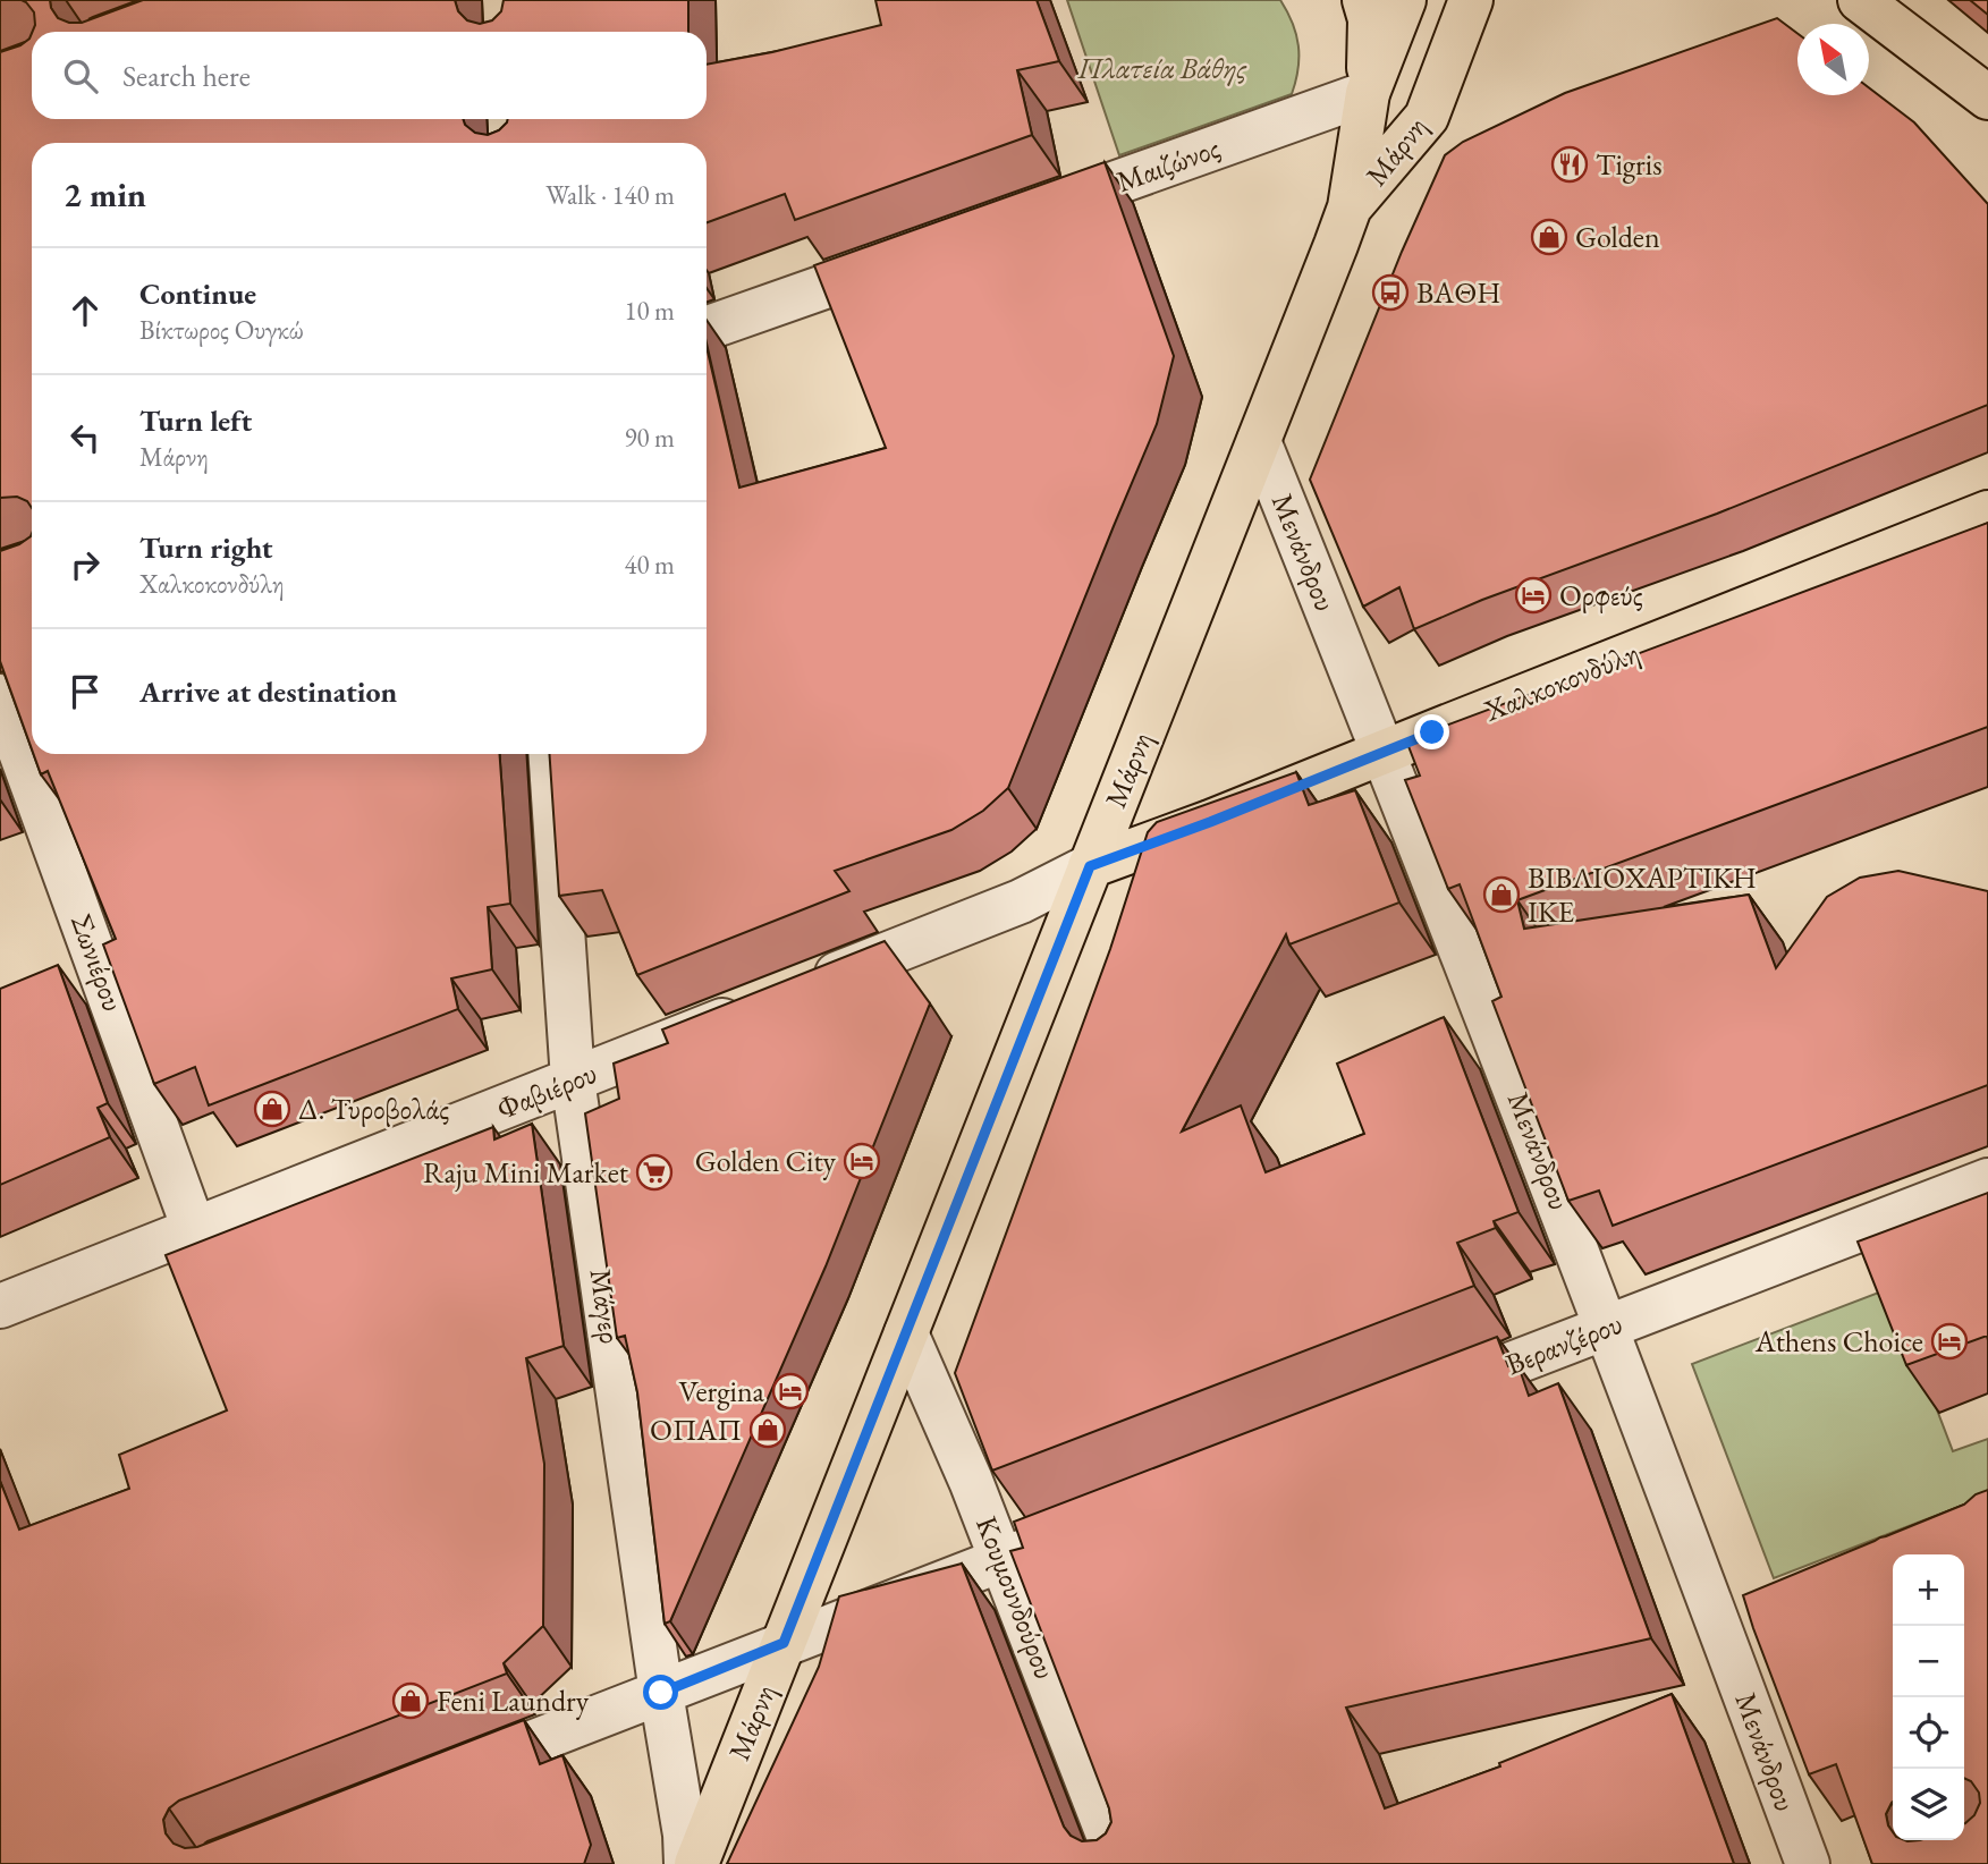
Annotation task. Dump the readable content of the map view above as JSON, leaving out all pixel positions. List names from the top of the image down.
{
  "streets": {
    "main road": ["Μάρνη", "Χαλκοκονδύλη"],
    "street": [
      "Μαιζώνος",
      "Μενάνδρου",
      "Σωνιέρου",
      "Φαβιέρου",
      "Μάγερ",
      "Βερανζέρου",
      "Κουμουνδούρου"
    ]
  },
  "crossings": [
    ["Μάρνη", "Μαιζώνος"],
    ["Μάρνη", "Μενάνδρου"],
    ["Μάρνη", "Χαλκοκονδύλη"],
    ["Μάρνη", "Κουμουνδούρου"],
    ["Μενάνδρου", "Χαλκοκονδύλη"],
    ["Μενάνδρου", "Βερανζέρου"],
    ["Σωνιέρου", "Φαβιέρου"],
    ["Φαβιέρου", "Μάγερ"]
  ],
  "parks": ["Πλατεία Βάθης"],
  "places": {
    "restaurant": ["Tigris"],
    "shop": [
      "Golden",
      "ΒΙΒΛΙΟΧΑΡΤΙΚΗ ΙΚΕ",
      "Δ. Τυροβολάς",
      "ΟΠΑΠ",
      "Feni Laundry"
    ],
    "bus stop": ["ΒΑΘΗ"],
    "hotel": [
      "Ορφεύς",
      "Golden City",
      "Athens Choice",
      "Vergina"
    ],
    "supermarket": ["Raju Mini Market"]
  },
  "north": "top left",
  "page": {
    "search": "Search here",
    "heading": ["2 min", "Walk · 140 m"],
    "list": [
      ["Continue", "Βίκτωρος Ουγκώ", "10 m"],
      ["Turn left", "Μάρνη", "90 m"],
      ["Turn right", "Χαλκοκονδύλη", "40 m"],
      "Arrive at destination"
    ],
    "map_buttons": ["+", "−"]
  }
}
